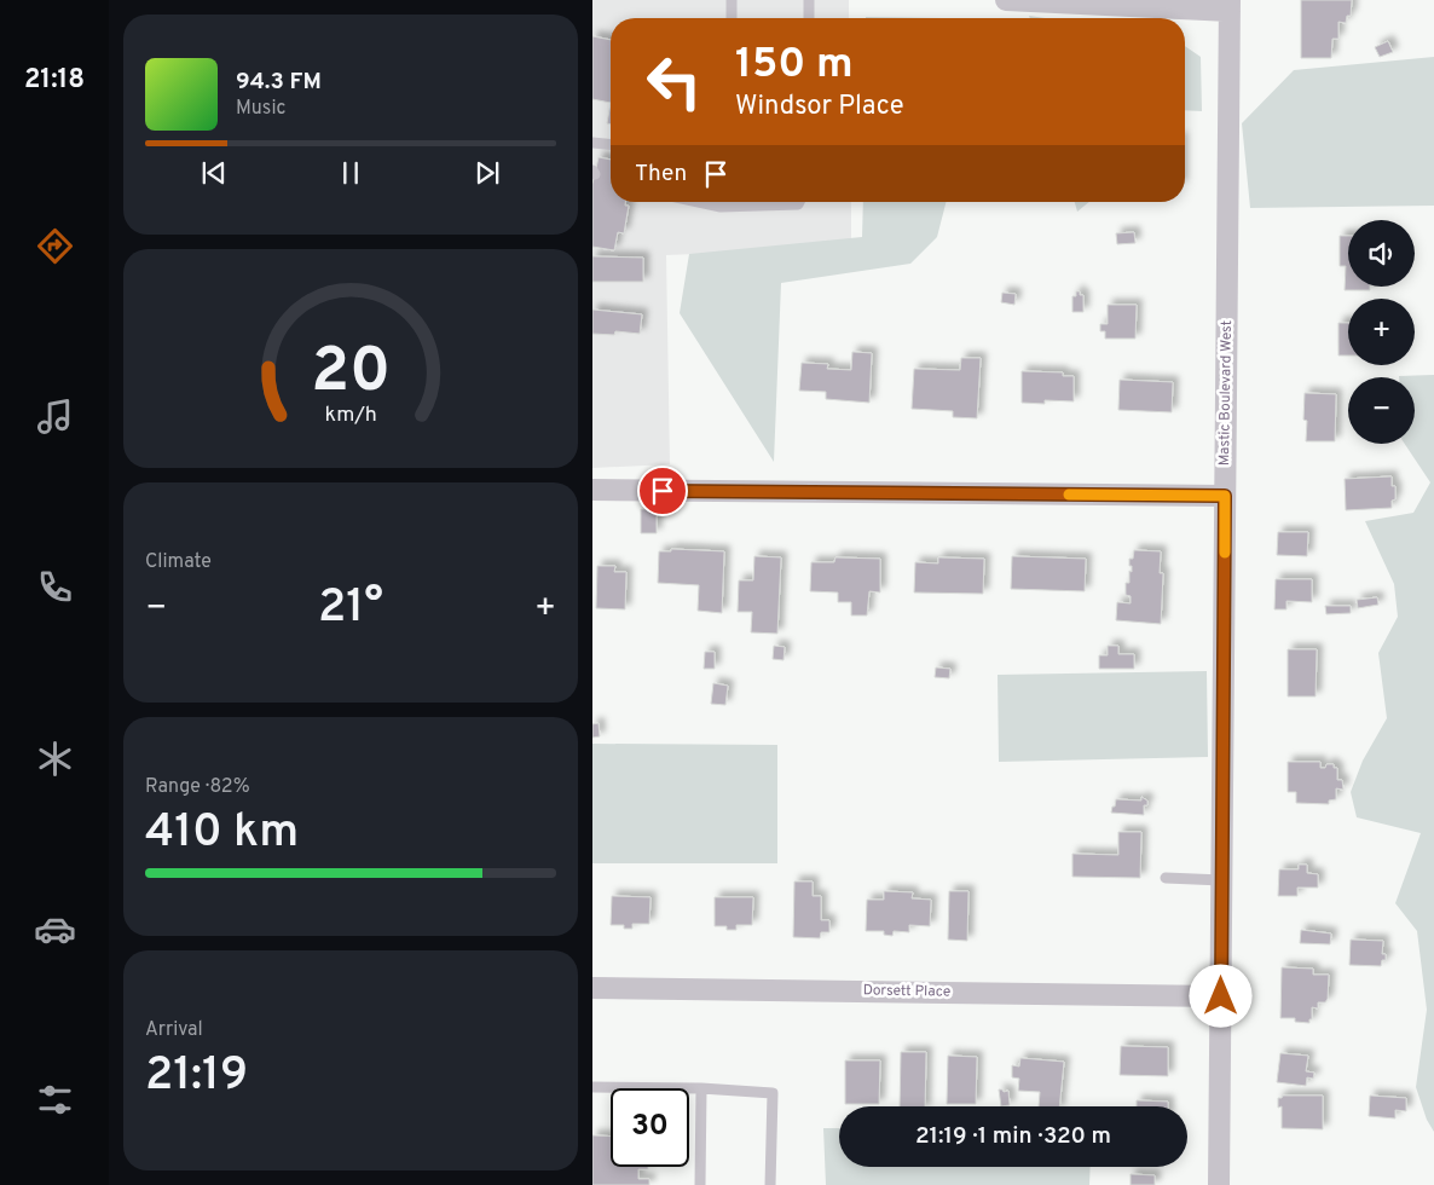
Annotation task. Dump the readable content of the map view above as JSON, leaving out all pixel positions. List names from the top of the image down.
{
  "streets": {
    "street": ["Mastic Boulevard West", "Dorsett Place"]
  },
  "crossings": [
    ["Mastic Boulevard West", "Dorsett Place"]
  ],
  "page": {
    "tabs": "21:18",
    "turn": ["150 m", "Windsor Place"],
    "song": ["94.3 FM", "Music"],
    "then": "Then",
    "map_buttons": ["+", "−"],
    "tile": [
      "Climate",
      ["Range · 82%", "410 km"],
      ["Arrival", "21:19"]
    ],
    "heat": ["−", "21°", "+"],
    "limit": "30",
    "trip": "21:19 · 1 min · 320 m",
    "gauge": ["20", "km/h"]
  }
}
